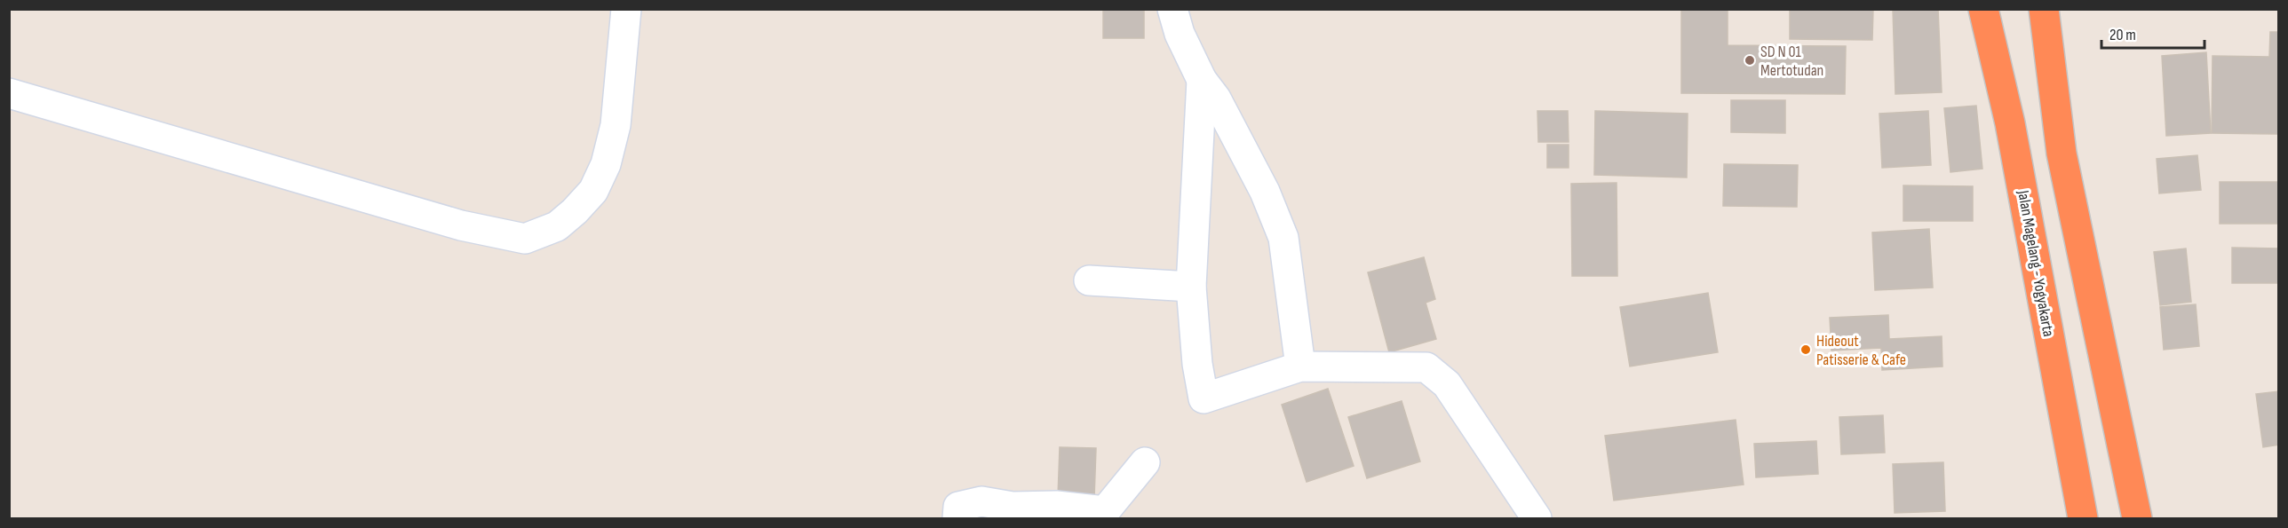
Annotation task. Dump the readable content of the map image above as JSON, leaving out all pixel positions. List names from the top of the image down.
{
  "streets": {
    "highway": ["Jalan Magelang - Yogyakarta"]
  },
  "places": ["SD N 01 Mertotudan", "Hideout Patisserie & Cafe"],
  "scale_bar": "20 m"
}
